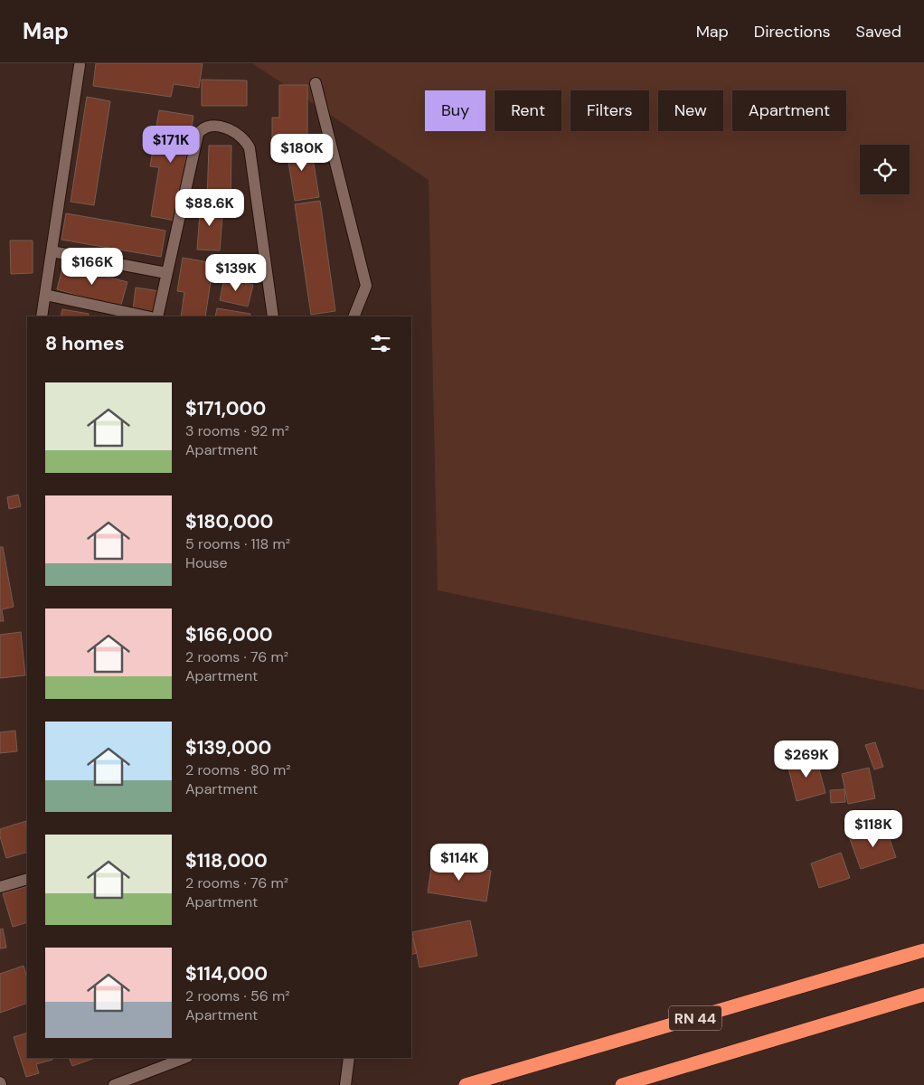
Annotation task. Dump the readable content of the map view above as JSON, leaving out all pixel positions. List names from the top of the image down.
{
  "streets": {
    "highway": ["RN 44"]
  },
  "page": {
    "header": "Map",
    "nav": ["Map", "Directions", "Saved"],
    "chip": [
      "Buy",
      "Rent",
      "Filters",
      "New",
      "Apartment"
    ],
    "price": [
      "$171K",
      "$180K",
      "$88.6K",
      "$166K",
      "$139K",
      "$269K",
      "$118K",
      "$114K"
    ],
    "heading": "8 homes",
    "list": [
      {
        "name": "$171,000",
        "note": "3 rooms · 92 m² · Apartment"
      },
      {
        "name": "$180,000",
        "note": "5 rooms · 118 m² · House"
      },
      {
        "name": "$166,000",
        "note": "2 rooms · 76 m² · Apartment"
      },
      {
        "name": "$139,000",
        "note": "2 rooms · 80 m² · Apartment"
      },
      {
        "name": "$118,000",
        "note": "2 rooms · 76 m² · Apartment"
      },
      {
        "name": "$114,000",
        "note": "2 rooms · 56 m² · Apartment"
      }
    ]
  }
}
